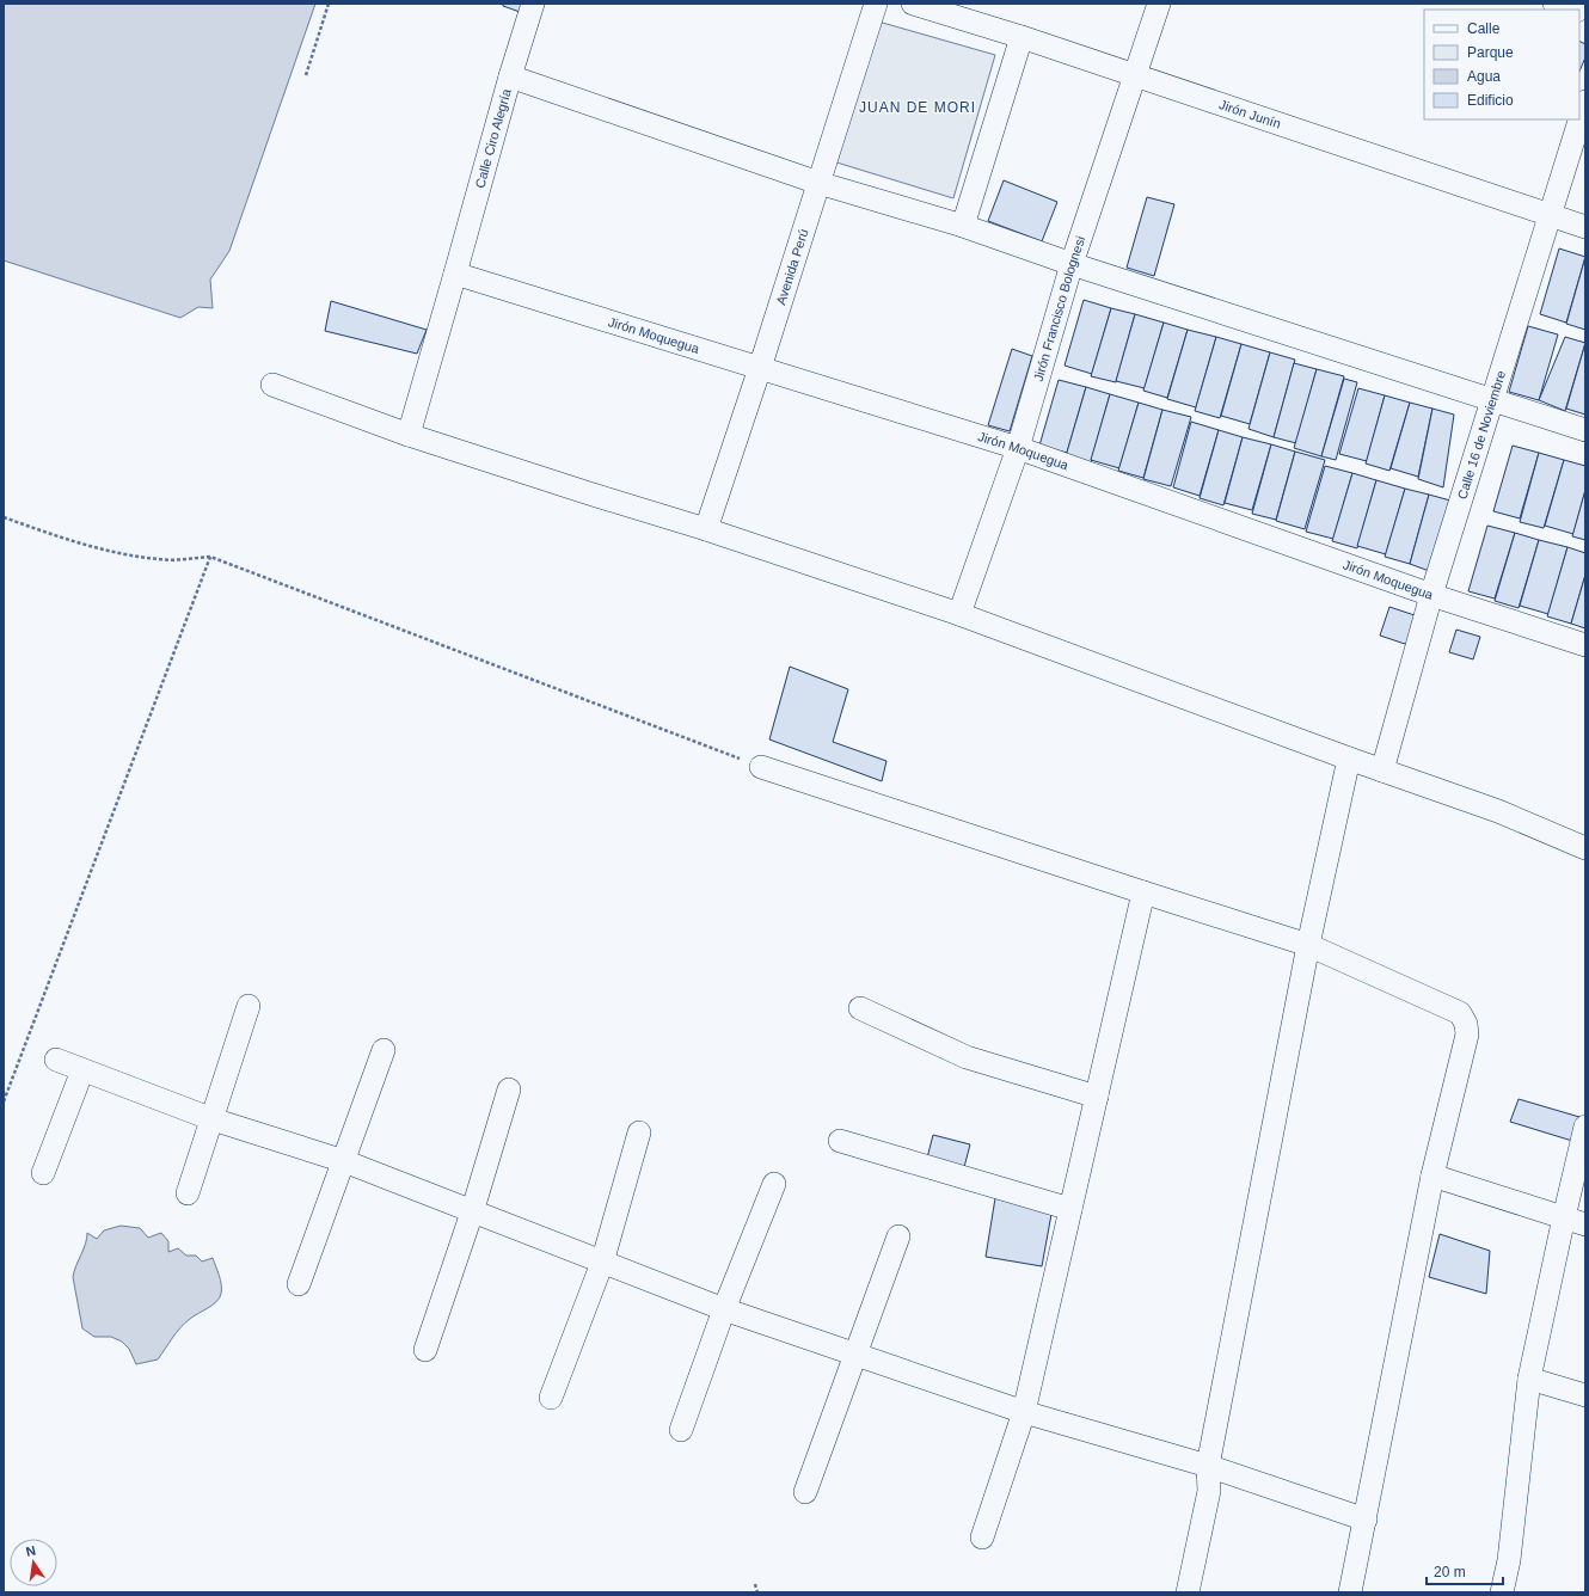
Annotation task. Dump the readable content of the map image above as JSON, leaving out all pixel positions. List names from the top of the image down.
{
  "streets": {
    "street": [
      "Jirón Junín",
      "Calle Ciro Alegría",
      "Avenida Perú",
      "Jirón Francisco Bolognesi",
      "Jirón Moquegua",
      "Calle 16 de Noviembre"
    ]
  },
  "crossings": [
    ["Jirón Junín", "Jirón Francisco Bolognesi"],
    ["Jirón Junín", "Calle 16 de Noviembre"],
    ["Calle Ciro Alegría", "Jirón Moquegua"],
    ["Avenida Perú", "Jirón Moquegua"],
    ["Jirón Francisco Bolognesi", "Jirón Moquegua"],
    ["Jirón Moquegua", "Calle 16 de Noviembre"]
  ],
  "districts": ["JUAN DE MORI"],
  "legend": [
    "Calle",
    "Parque",
    "Agua",
    "Edificio"
  ],
  "scale_bar": "20 m",
  "north": "top"
}
